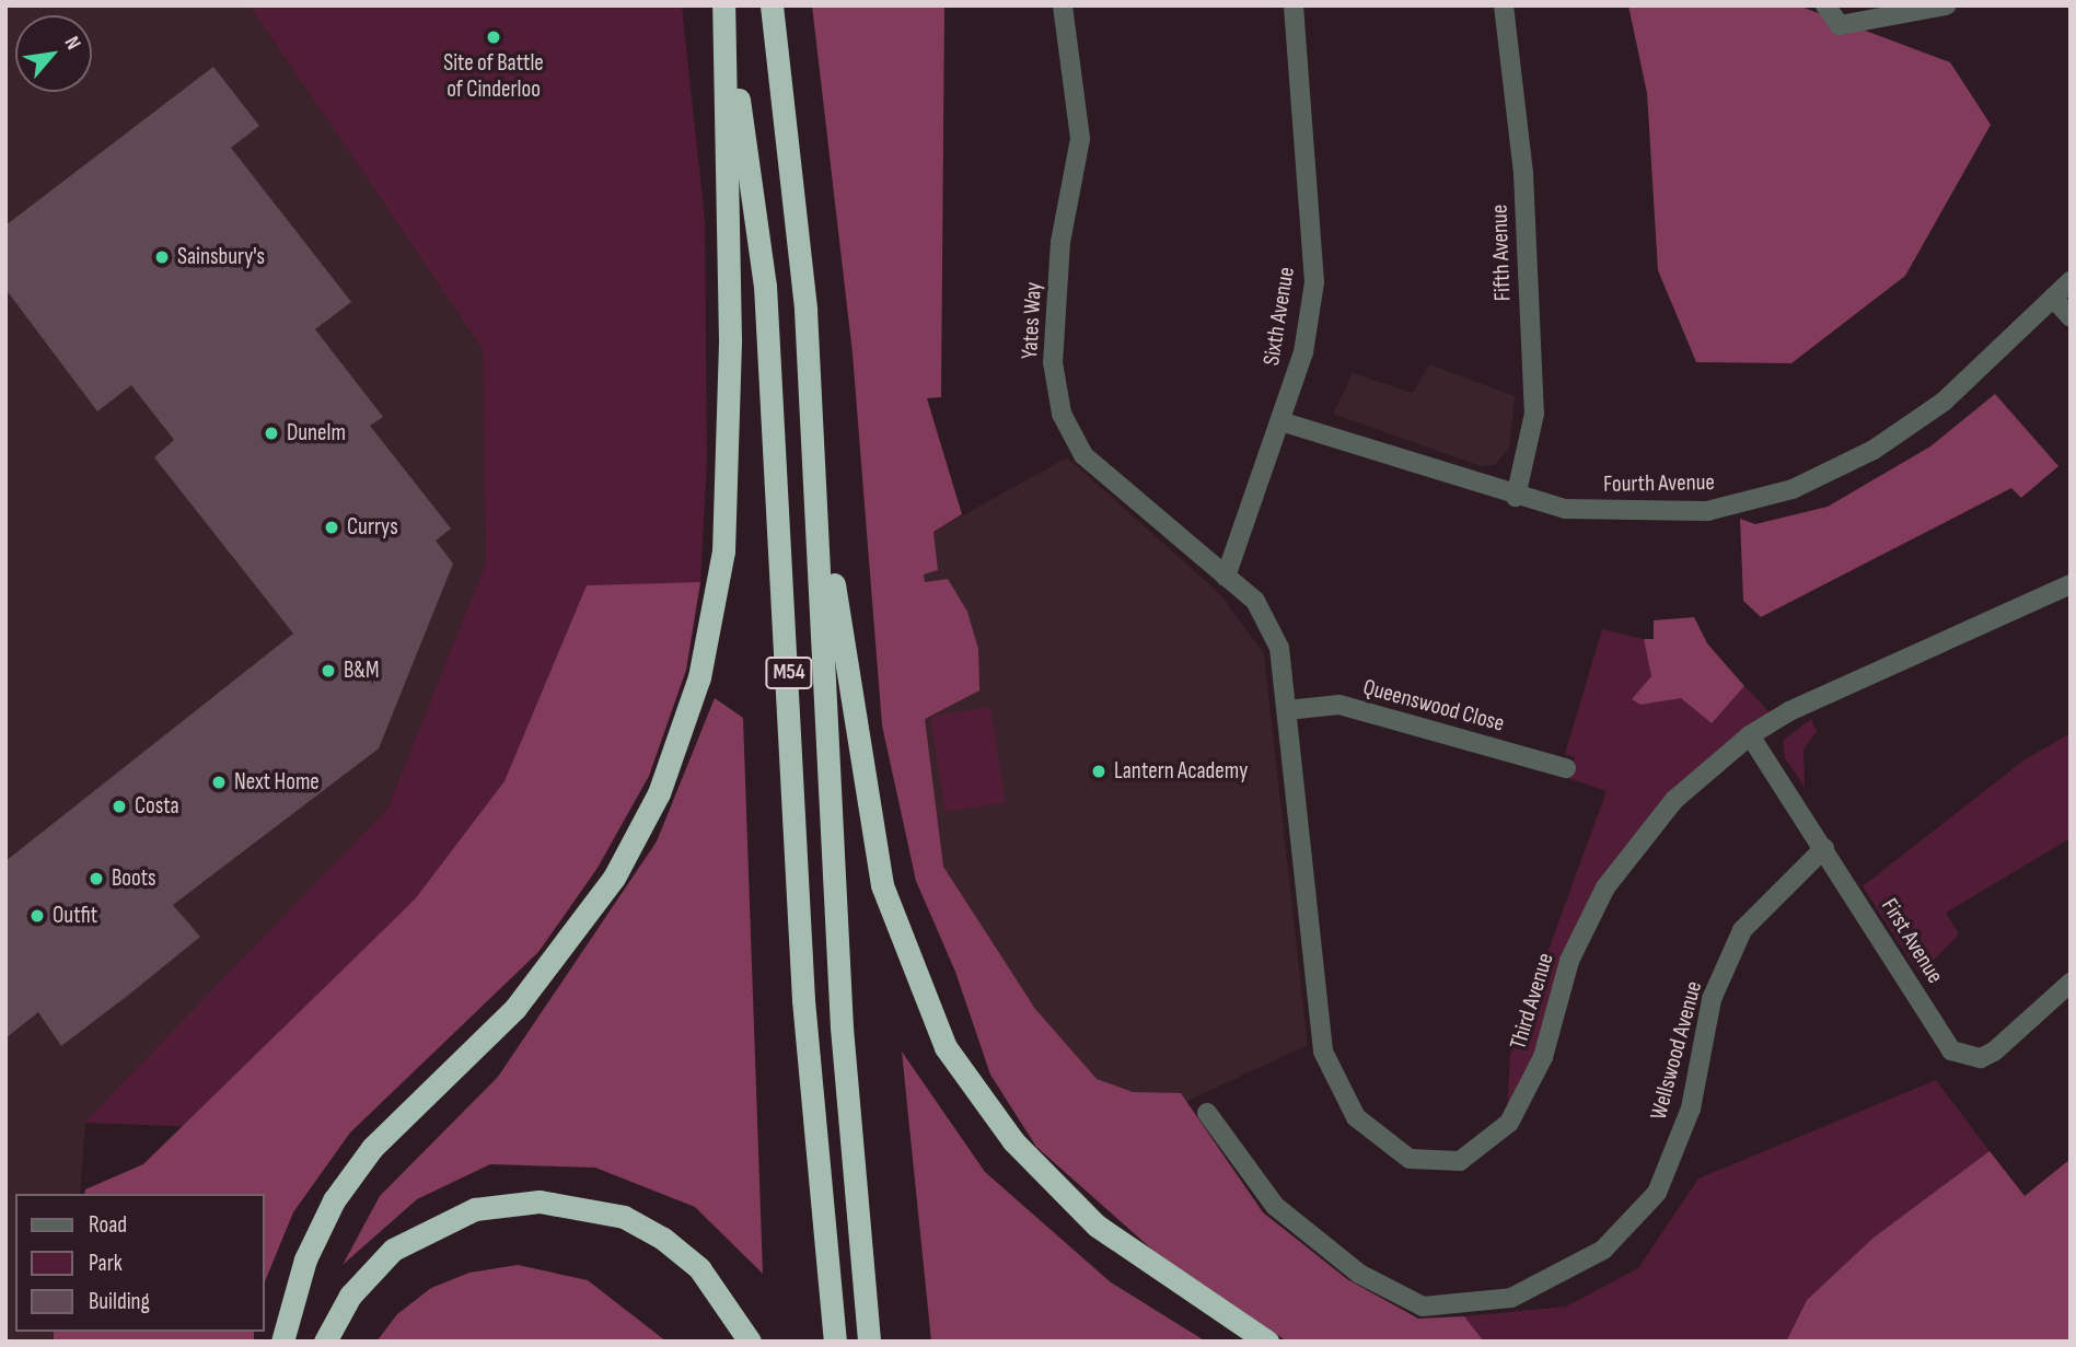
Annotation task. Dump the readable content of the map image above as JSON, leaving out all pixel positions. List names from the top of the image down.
{
  "streets": {
    "highway": ["M54"],
    "street": [
      "Fifth Avenue",
      "Sixth Avenue",
      "Yates Way",
      "Fourth Avenue",
      "Queenswood Close",
      "First Avenue",
      "Third Avenue",
      "Wellswood Avenue"
    ]
  },
  "crossings": [
    ["Fifth Avenue", "Fourth Avenue"],
    ["Sixth Avenue", "Yates Way"],
    ["Sixth Avenue", "Fourth Avenue"],
    ["Yates Way", "Third Avenue"],
    ["Queenswood Close", "Third Avenue"],
    ["First Avenue", "Third Avenue"],
    ["First Avenue", "Wellswood Avenue"]
  ],
  "places": [
    "Site of Battle of Cinderloo",
    "Sainsbury's",
    "Dunelm",
    "Currys",
    "B&M",
    "Lantern Academy",
    "Next Home",
    "Costa",
    "Boots",
    "Outfit"
  ],
  "legend": ["Road", "Park", "Building"],
  "north": "top right"
}
